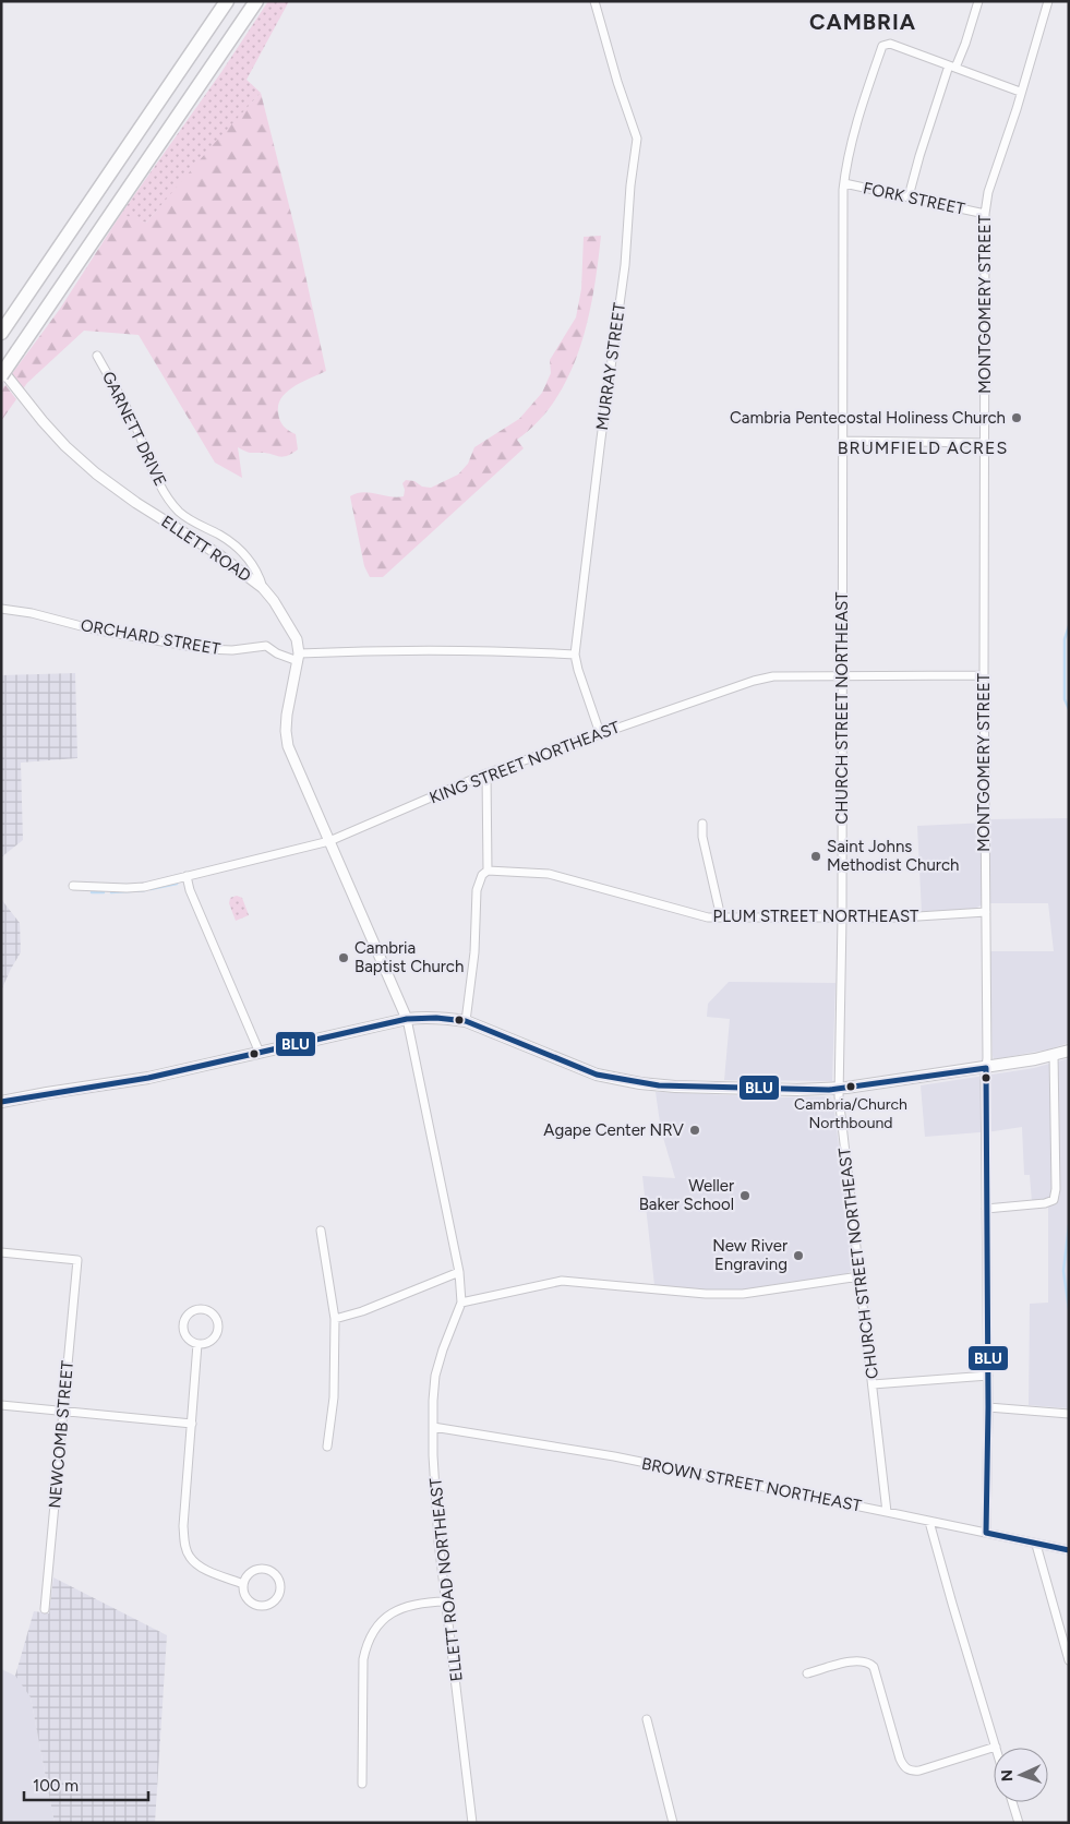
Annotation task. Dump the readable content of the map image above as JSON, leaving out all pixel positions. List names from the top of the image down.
{
  "streets": {
    "street": [
      "FORK STREET",
      "MONTGOMERY STREET",
      "MURRAY STREET",
      "GARNETT DRIVE",
      "ELLETT ROAD",
      "ORCHARD STREET",
      "CHURCH STREET NORTHEAST",
      "KING STREET NORTHEAST",
      "PLUM STREET NORTHEAST",
      "NEWCOMB STREET",
      "BROWN STREET NORTHEAST",
      "ELLETT ROAD NORTHEAST"
    ]
  },
  "crossings": [
    ["FORK STREET", "MONTGOMERY STREET"],
    ["FORK STREET", "CHURCH STREET NORTHEAST"],
    ["MONTGOMERY STREET", "KING STREET NORTHEAST"],
    ["MONTGOMERY STREET", "PLUM STREET NORTHEAST"],
    ["MONTGOMERY STREET", "BROWN STREET NORTHEAST"],
    ["MURRAY STREET", "ORCHARD STREET"],
    ["MURRAY STREET", "KING STREET NORTHEAST"],
    ["GARNETT DRIVE", "ELLETT ROAD"],
    ["ELLETT ROAD", "ORCHARD STREET"],
    ["CHURCH STREET NORTHEAST", "KING STREET NORTHEAST"],
    ["CHURCH STREET NORTHEAST", "PLUM STREET NORTHEAST"],
    ["CHURCH STREET NORTHEAST", "BROWN STREET NORTHEAST"],
    ["BROWN STREET NORTHEAST", "ELLETT ROAD NORTHEAST"]
  ],
  "districts": ["CAMBRIA", "BRUMFIELD ACRES"],
  "places": [
    "Cambria Pentecostal Holiness Church",
    "Saint Johns Methodist Church",
    "Cambria Baptist Church",
    "Cambria/Church Northbound",
    "Agape Center NRV",
    "Weller Baker School",
    "New River Engraving"
  ],
  "lines": ["transit line BLU"],
  "scale_bar": "100 m",
  "north": "left"
}
